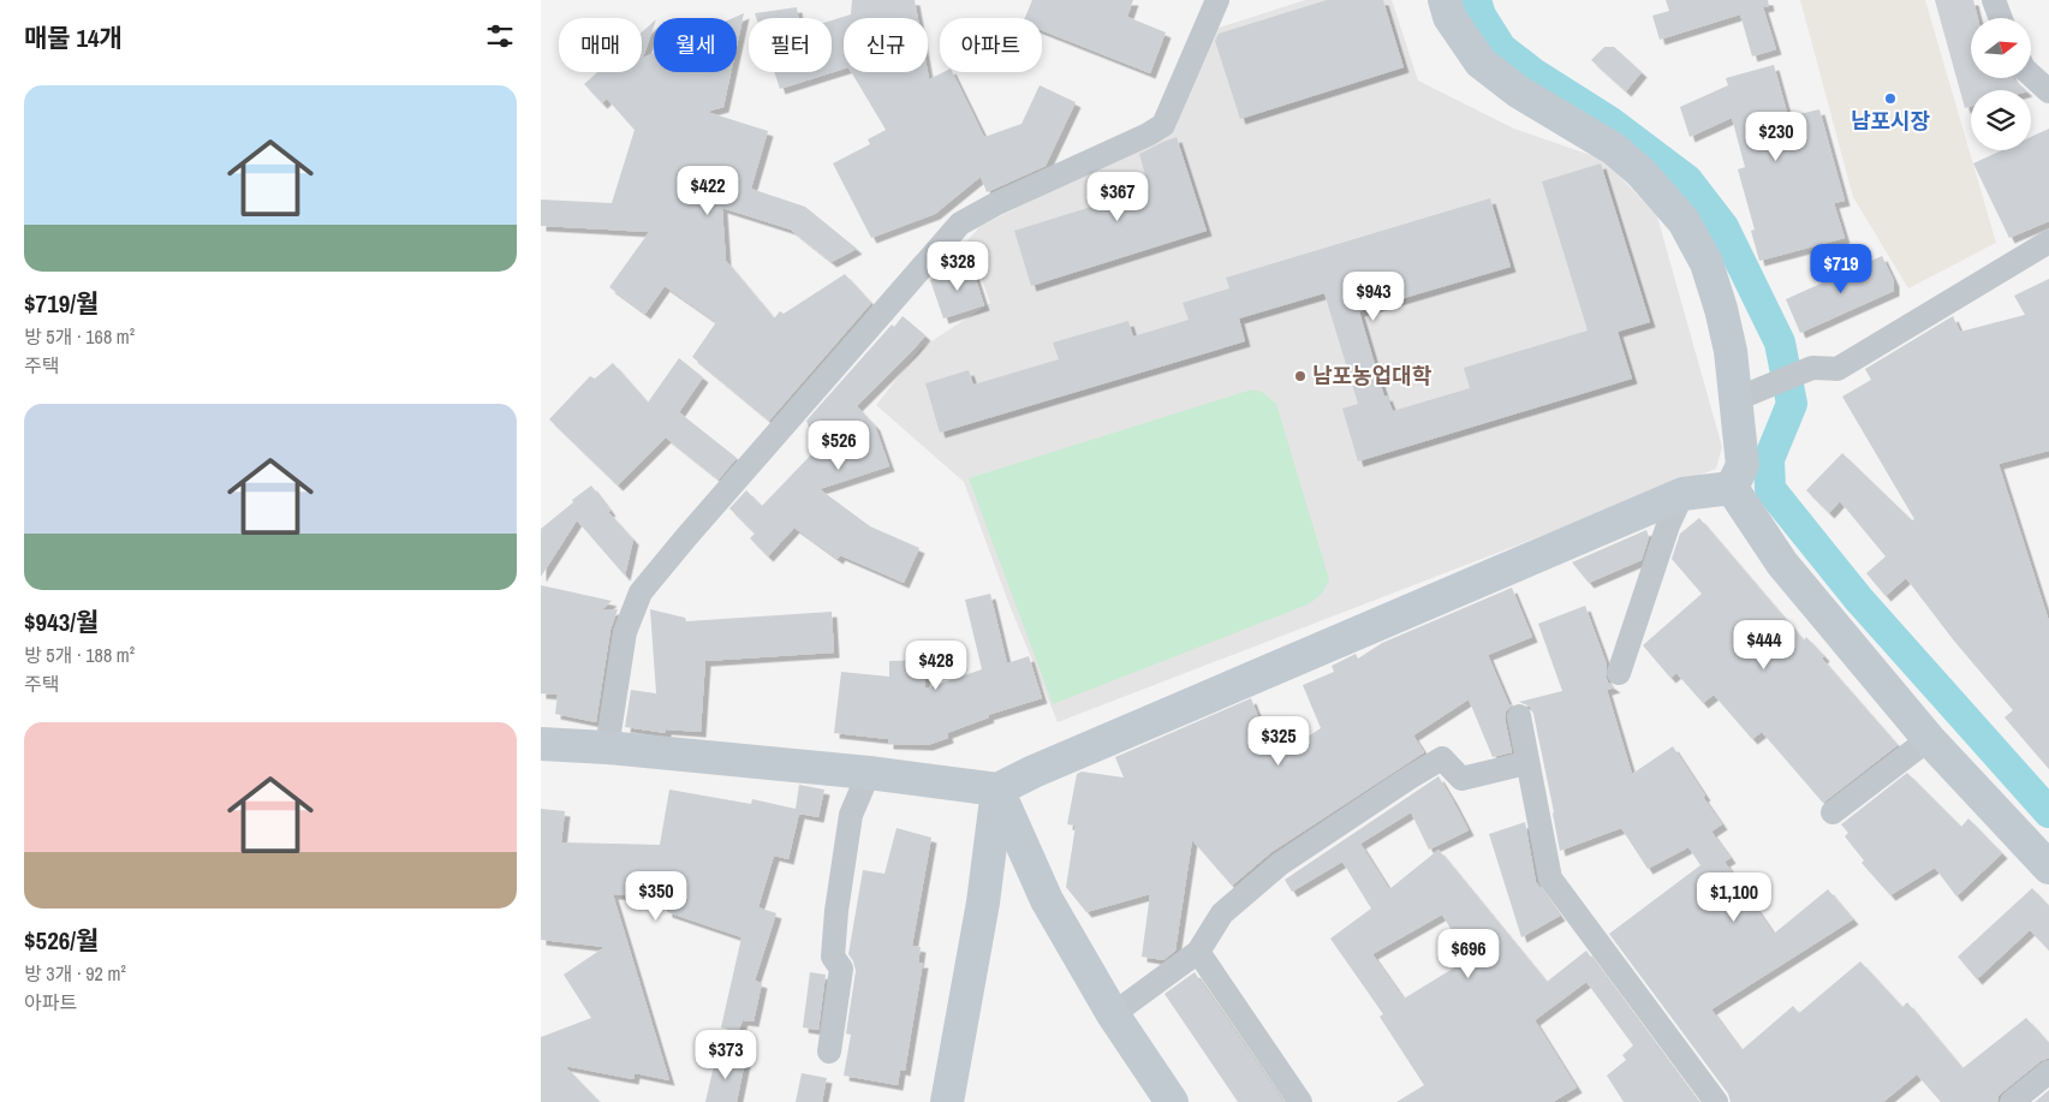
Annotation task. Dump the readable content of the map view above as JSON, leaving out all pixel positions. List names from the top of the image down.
{
  "places": ["남포시장", "남포농업대학"],
  "north": "right",
  "page": {
    "heading": "매물 14개",
    "chip": [
      "매매",
      "월세",
      "필터",
      "신규",
      "아파트"
    ],
    "list": [
      {
        "name": "$719/월",
        "note": "방 5개 · 168 m² · 주택"
      },
      {
        "name": "$943/월",
        "note": "방 5개 · 188 m² · 주택"
      },
      {
        "name": "$526/월",
        "note": "방 3개 · 92 m² · 아파트"
      }
    ],
    "price": [
      "$230",
      "$422",
      "$367",
      "$328",
      "$719",
      "$943",
      "$526",
      "$444",
      "$428",
      "$325",
      "$350",
      "$1,100",
      "$696",
      "$373"
    ]
  }
}
